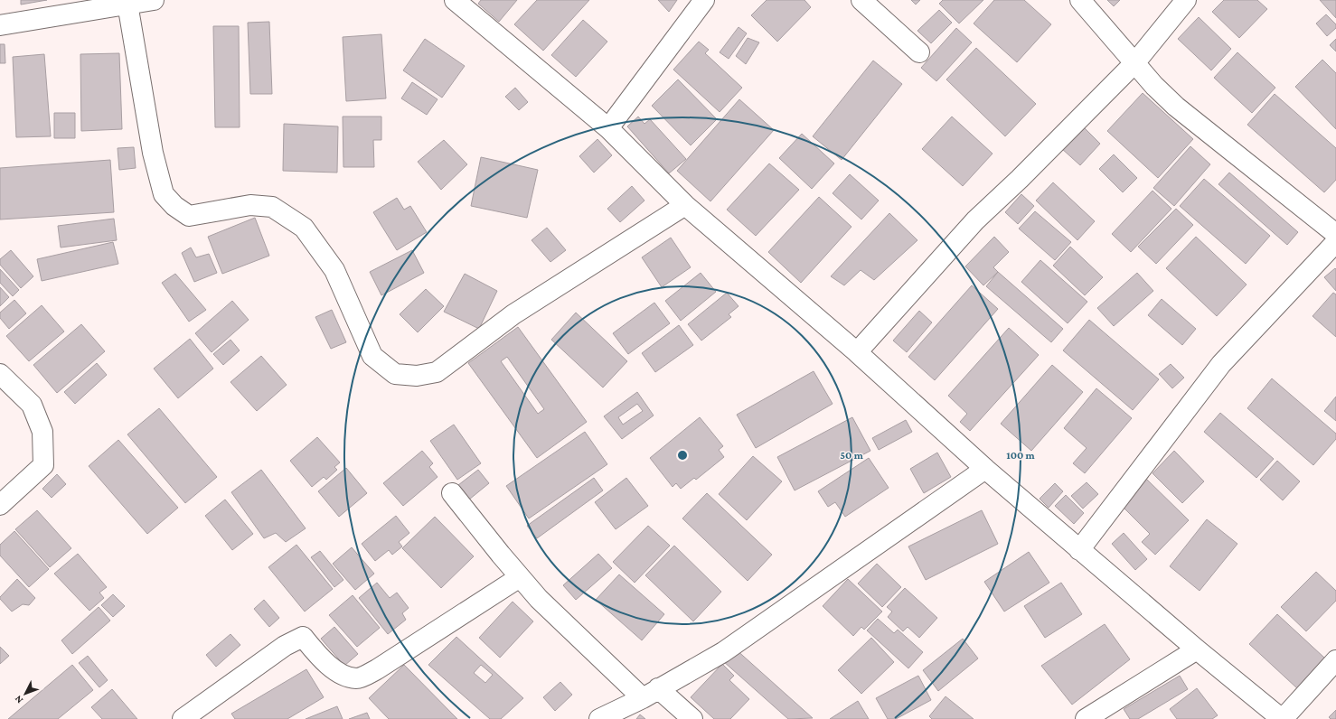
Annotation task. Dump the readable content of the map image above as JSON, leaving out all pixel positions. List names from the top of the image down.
{
  "north": "bottom left",
  "rings": ["50 m", "100 m"]
}
